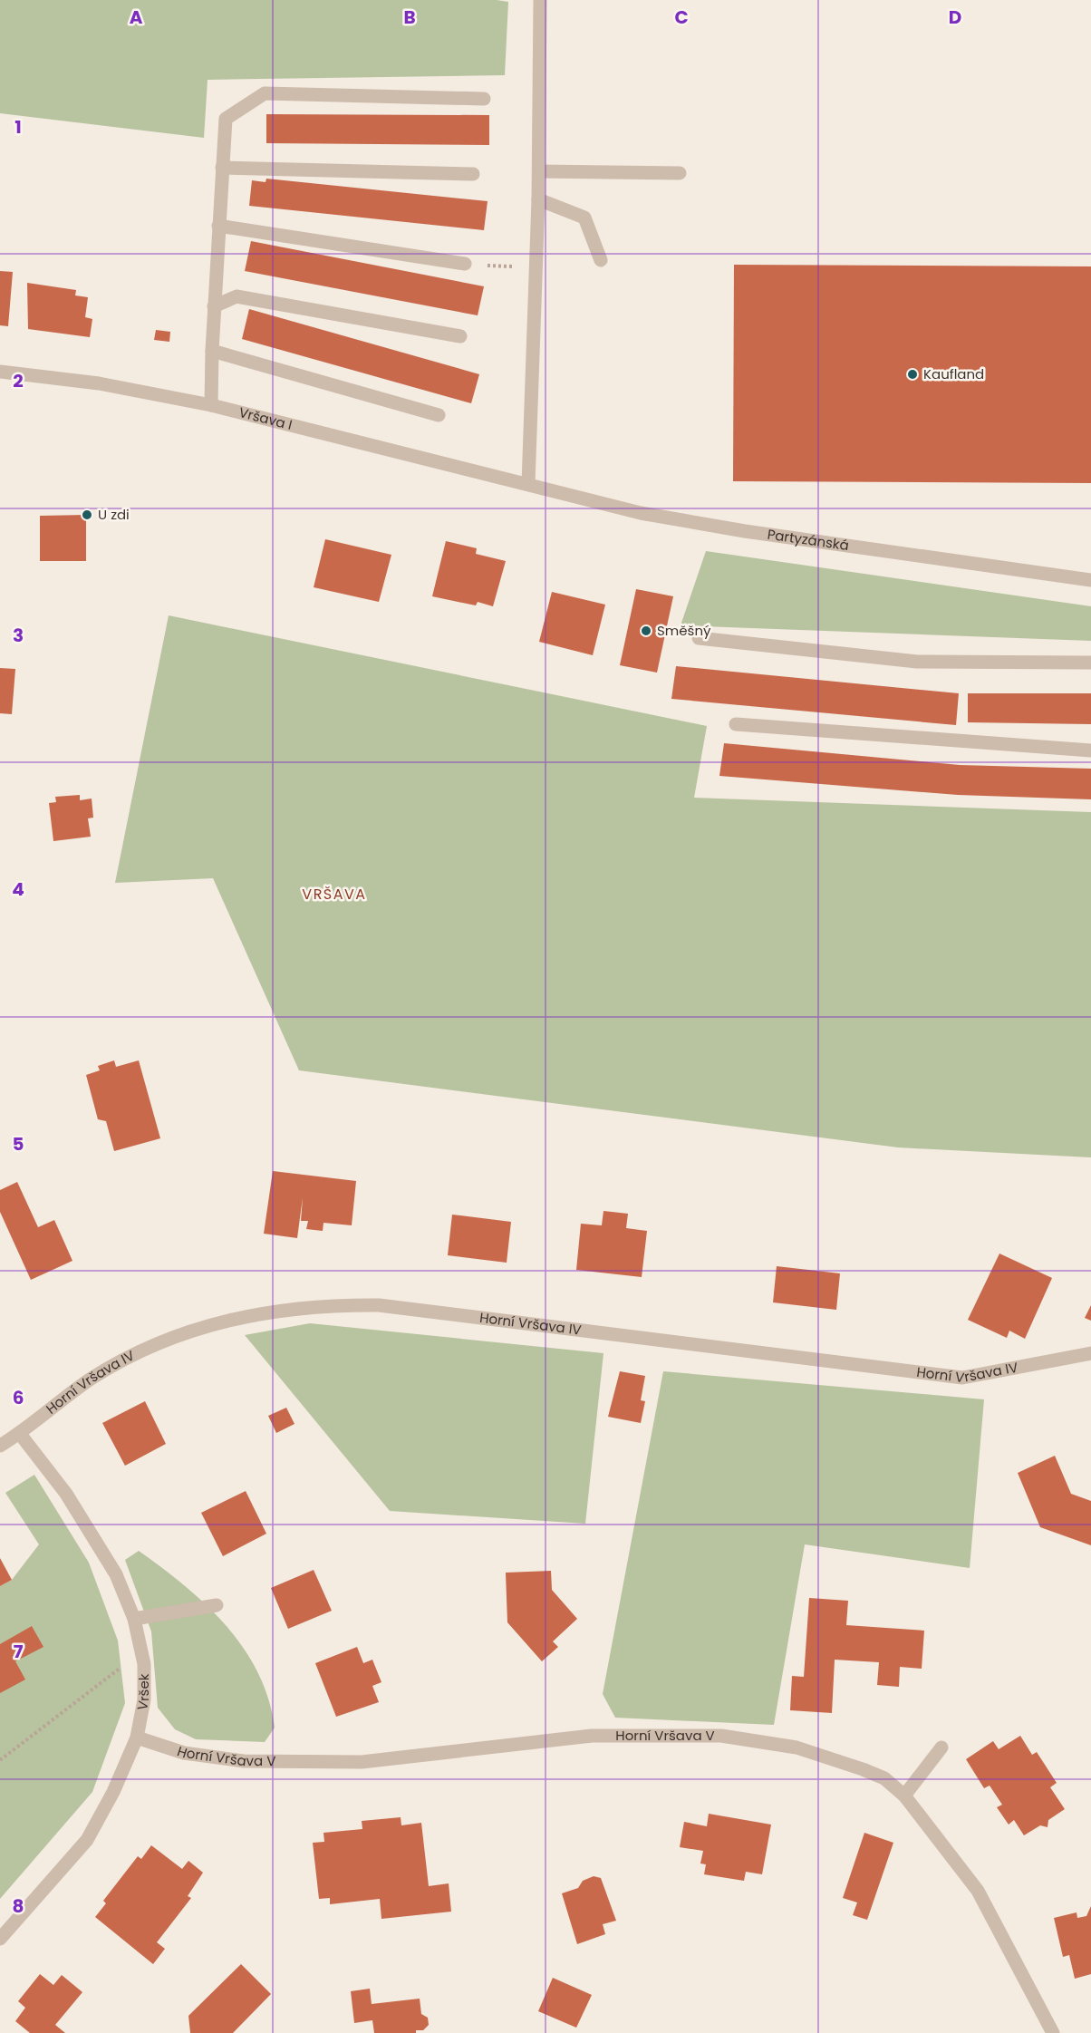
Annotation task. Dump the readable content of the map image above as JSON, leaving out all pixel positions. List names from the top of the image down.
{
  "streets": {
    "street": [
      "Vršava I",
      "Partyzánská",
      "Horní Vršava IV",
      "Vršek",
      "Horní Vršava V"
    ]
  },
  "crossings": [
    ["Vršava I", "Partyzánská"],
    ["Horní Vršava IV", "Vršek"],
    ["Vršek", "Horní Vršava V"]
  ],
  "districts": ["VRŠAVA"],
  "places": ["Kaufland", "U zdi", "Směšný"],
  "grid": {
    "columns": [
      "A",
      "B",
      "C",
      "D"
    ],
    "rows": [
      "1",
      "2",
      "3",
      "4",
      "5",
      "6",
      "7",
      "8"
    ]
  }
}
